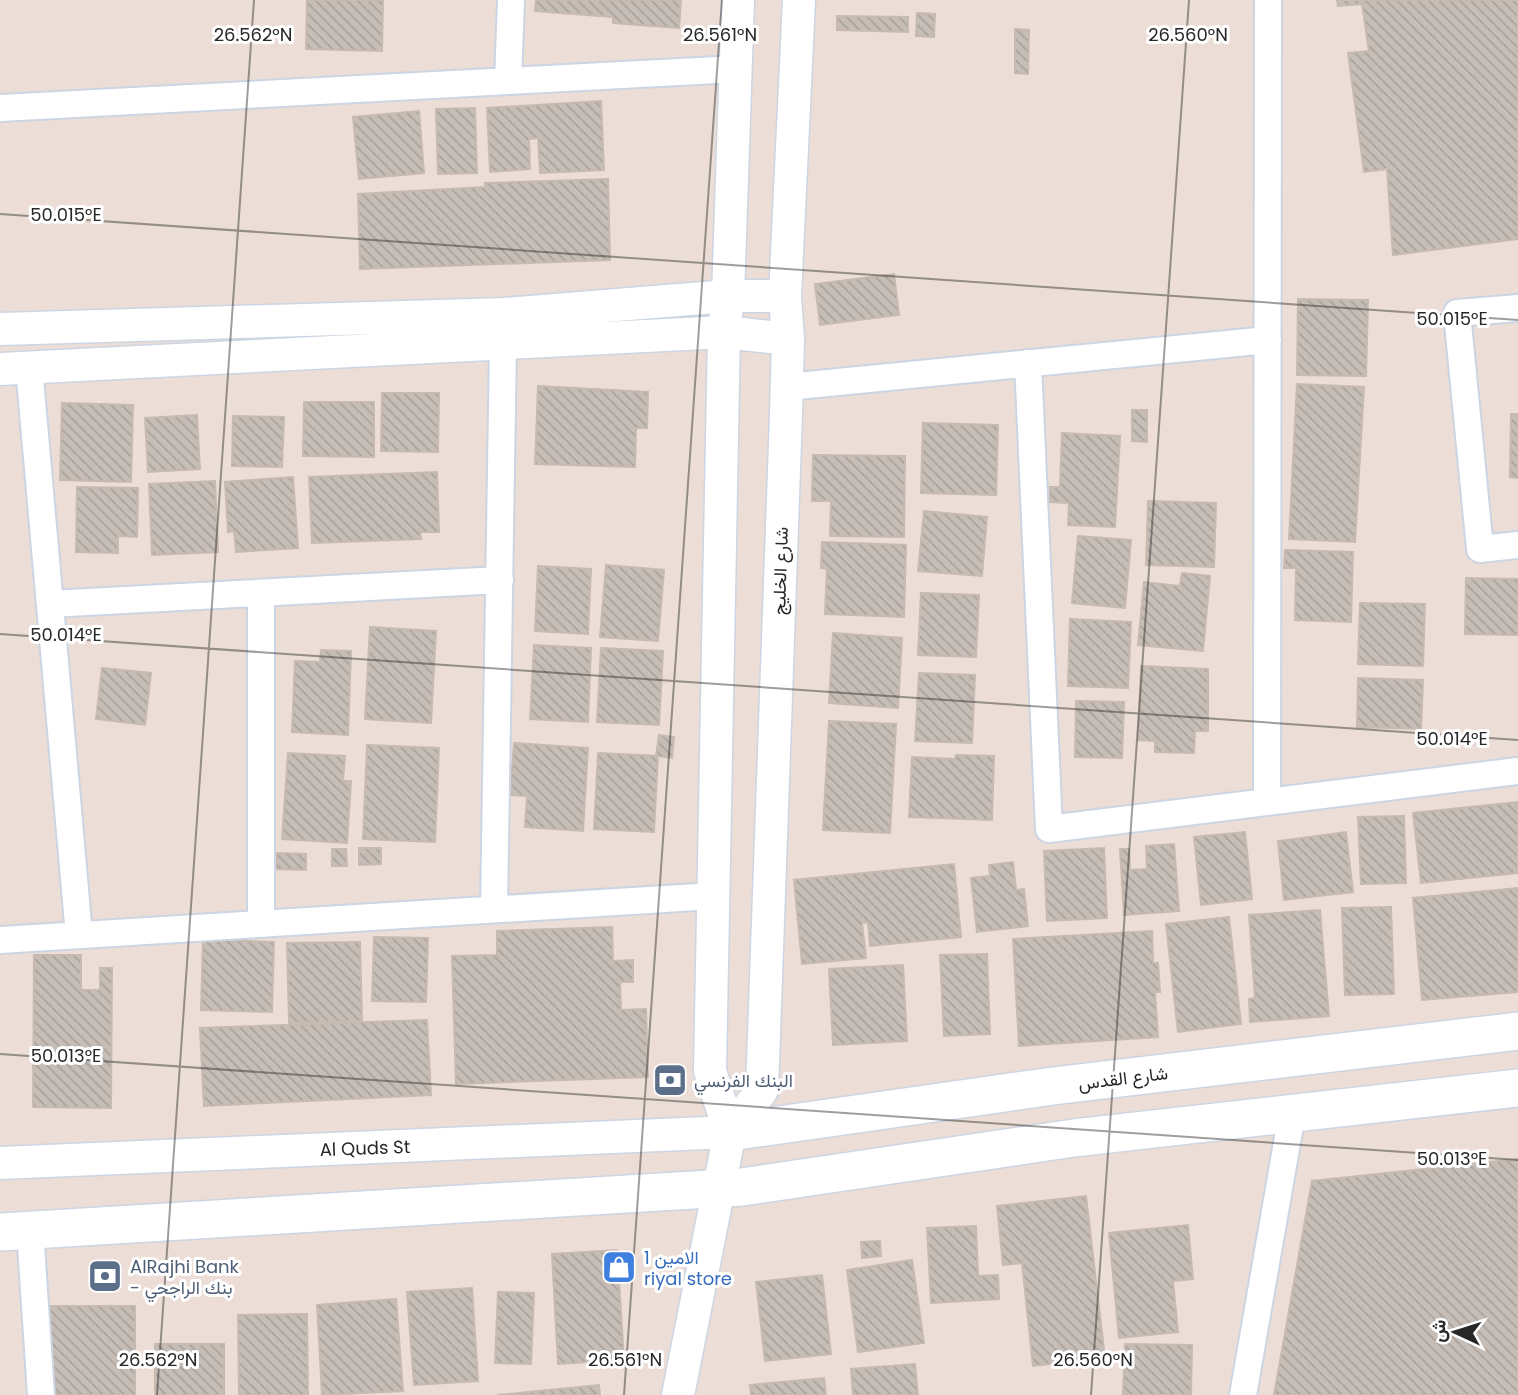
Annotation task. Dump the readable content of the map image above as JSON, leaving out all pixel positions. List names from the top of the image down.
{
  "streets": {
    "main road": ["شارع القدس"],
    "street": ["شارع الخليج", "Al Quds St"]
  },
  "crossings": [
    ["شارع الخليج", "شارع القدس"],
    ["شارع الخليج", "Al Quds St"],
    ["شارع القدس", "Al Quds St"]
  ],
  "places": {
    "bank": ["البنك الفرنسي", "AlRajhi Bank - بنك الراجحي"],
    "shop": ["الامين 1 riyal store"]
  },
  "north": "left",
  "coordinates": [
    "26.562°N",
    "26.561°N",
    "26.560°N",
    "50.015°E",
    "50.014°E",
    "50.013°E"
  ]
}
